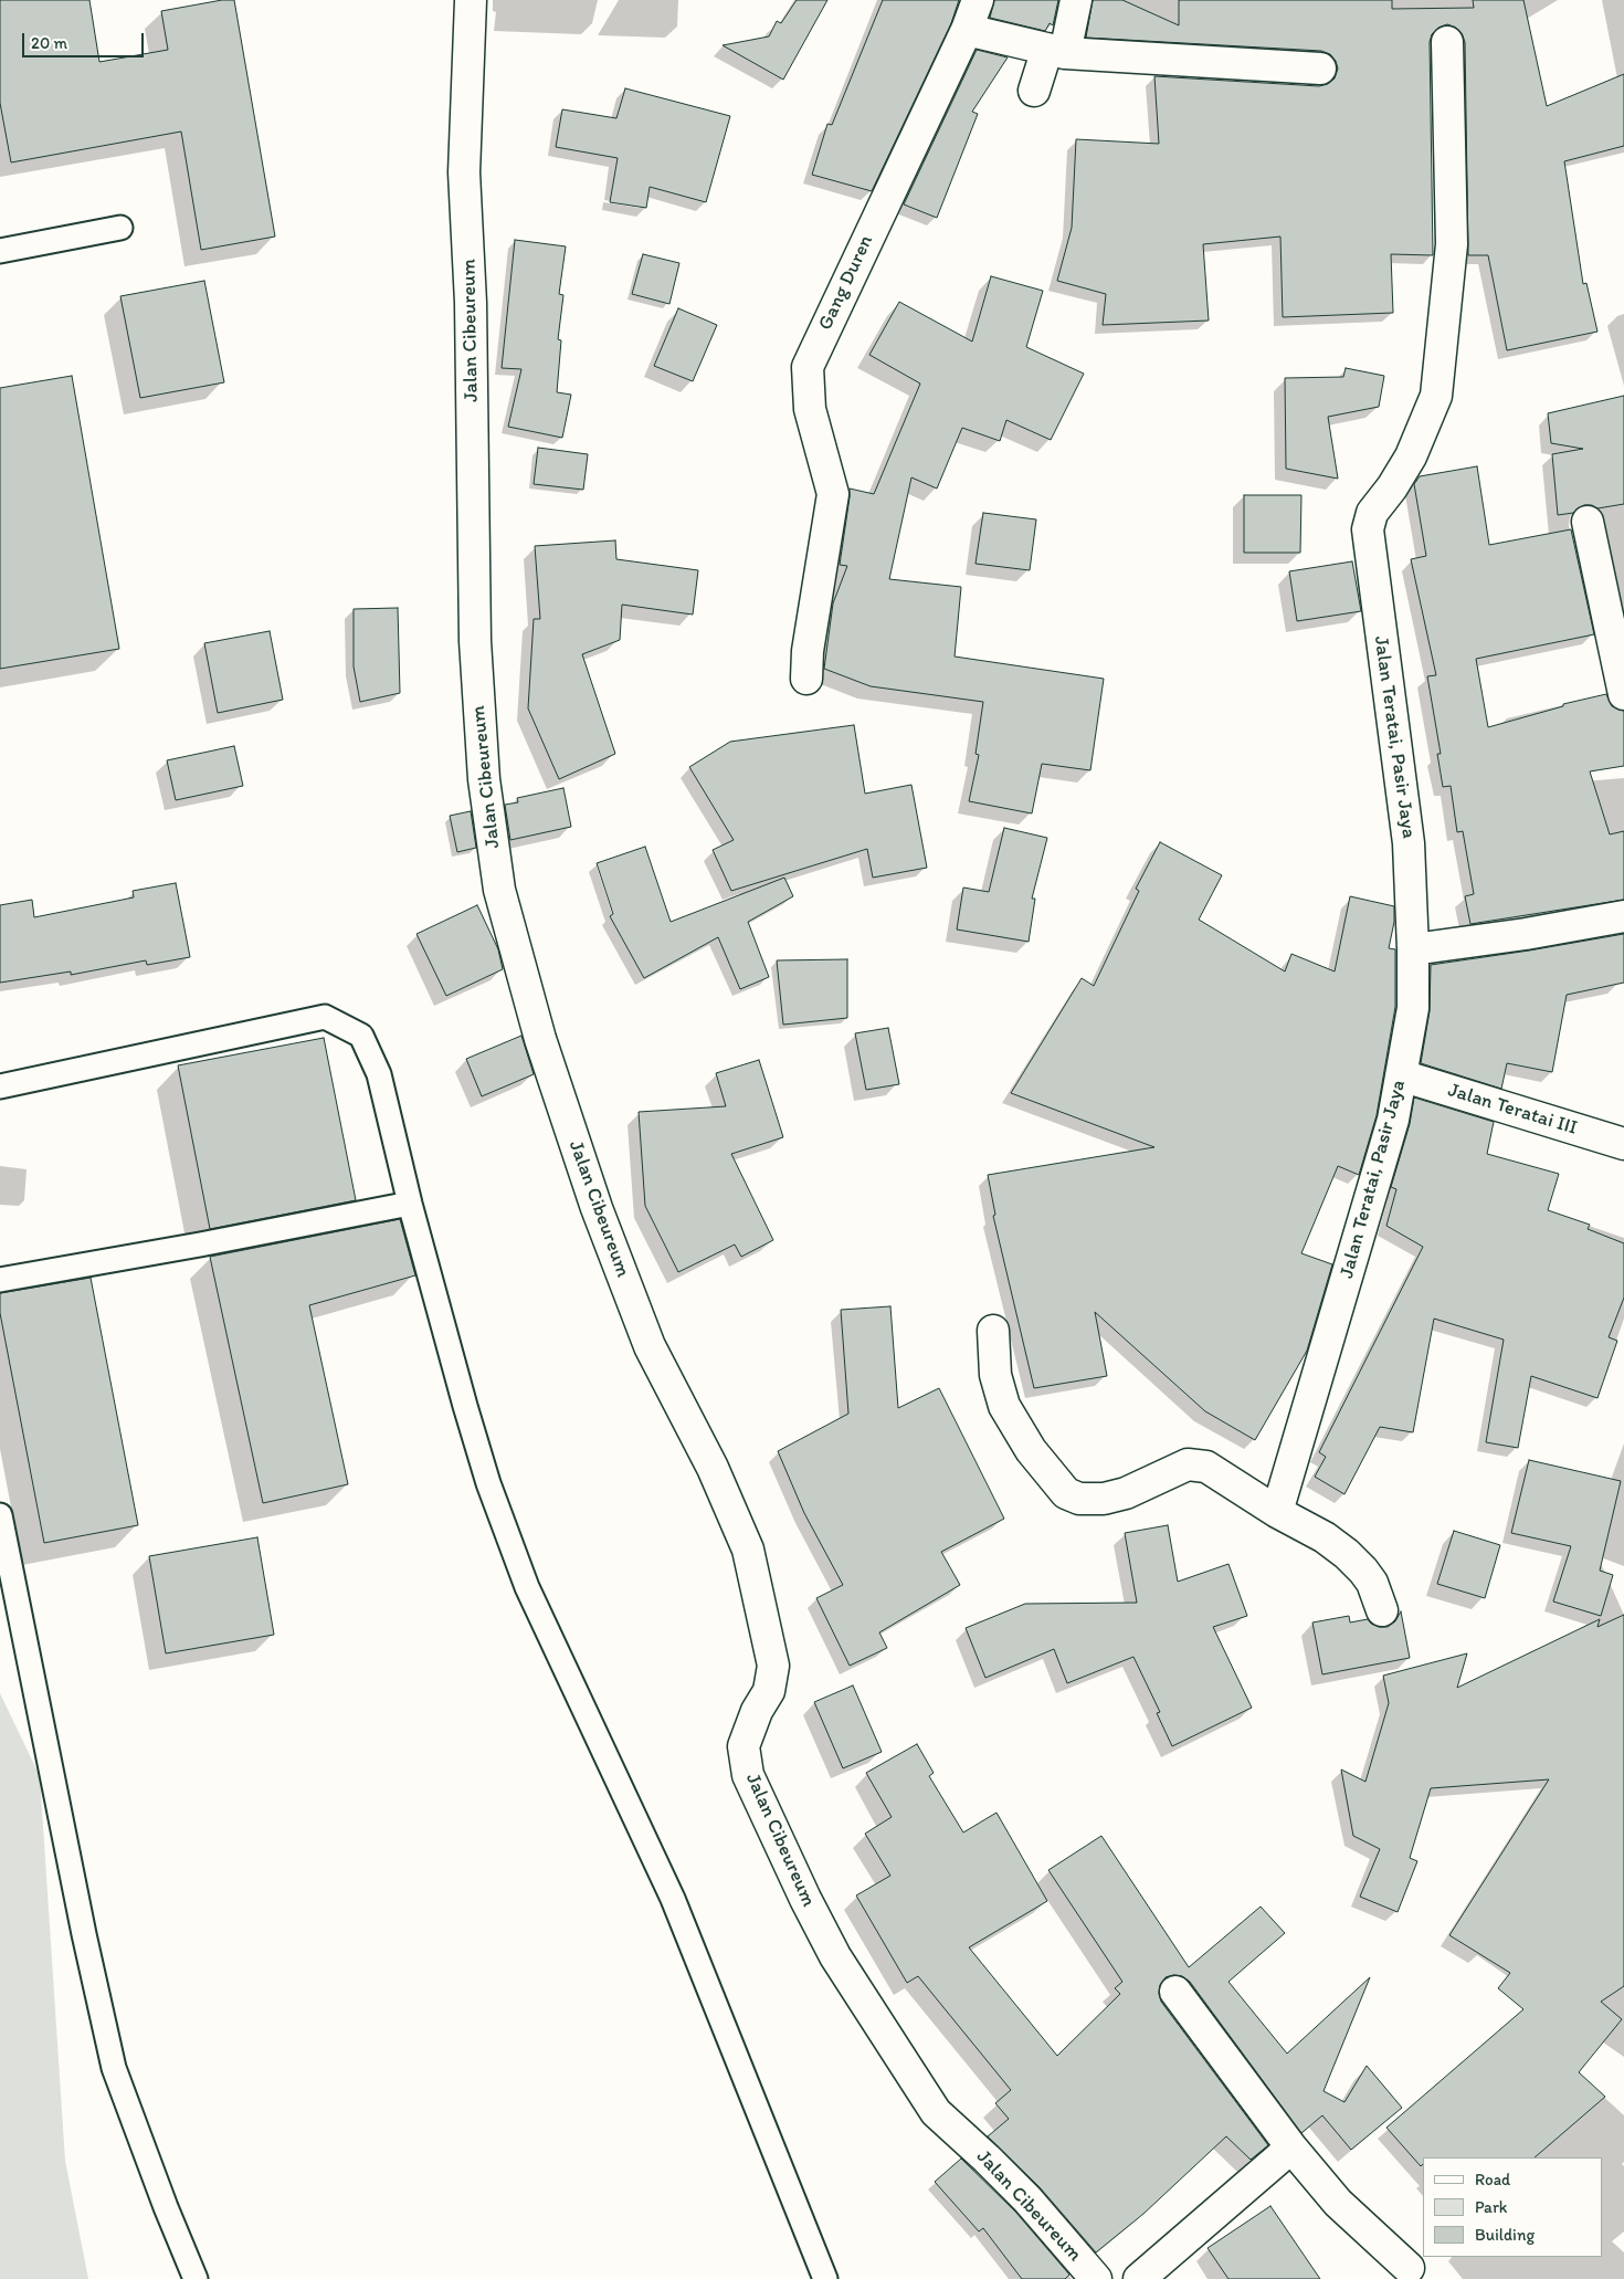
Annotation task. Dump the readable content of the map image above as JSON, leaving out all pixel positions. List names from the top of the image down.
{
  "streets": {
    "street": [
      "Gang Duren",
      "Jalan Cibeureum",
      "Jalan Teratai, Pasir Jaya",
      "Jalan Teratai III"
    ]
  },
  "crossings": [
    ["Jalan Teratai, Pasir Jaya", "Jalan Teratai III"]
  ],
  "legend": ["Road", "Park", "Building"],
  "scale_bar": "20 m"
}
